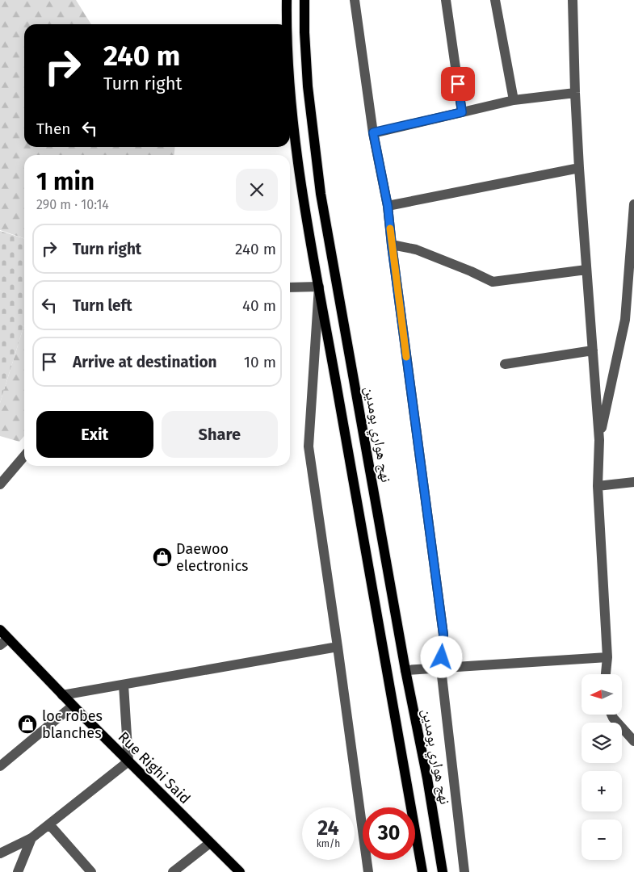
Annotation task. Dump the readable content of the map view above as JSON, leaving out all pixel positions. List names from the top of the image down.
{
  "streets": {
    "main road": ["نهج هواري بومدين", "Rue Righi Said"]
  },
  "places": {
    "shop": ["Daewoo electronics", "loc robes blanches"]
  },
  "north": "left",
  "page": {
    "turn": ["240 m", "Turn right"],
    "then": "Then",
    "heading": ["1 min", "290 m · 10:14"],
    "list": [
      {
        "name": "Turn right",
        "value": "240 m"
      },
      {
        "name": "Turn left",
        "value": "40 m"
      },
      {
        "name": "Arrive at destination",
        "value": "10 m"
      }
    ],
    "buttons": ["Exit", "Share"],
    "map_buttons": ["+", "−"],
    "speed": "24 km/h",
    "limit": "30"
  }
}
